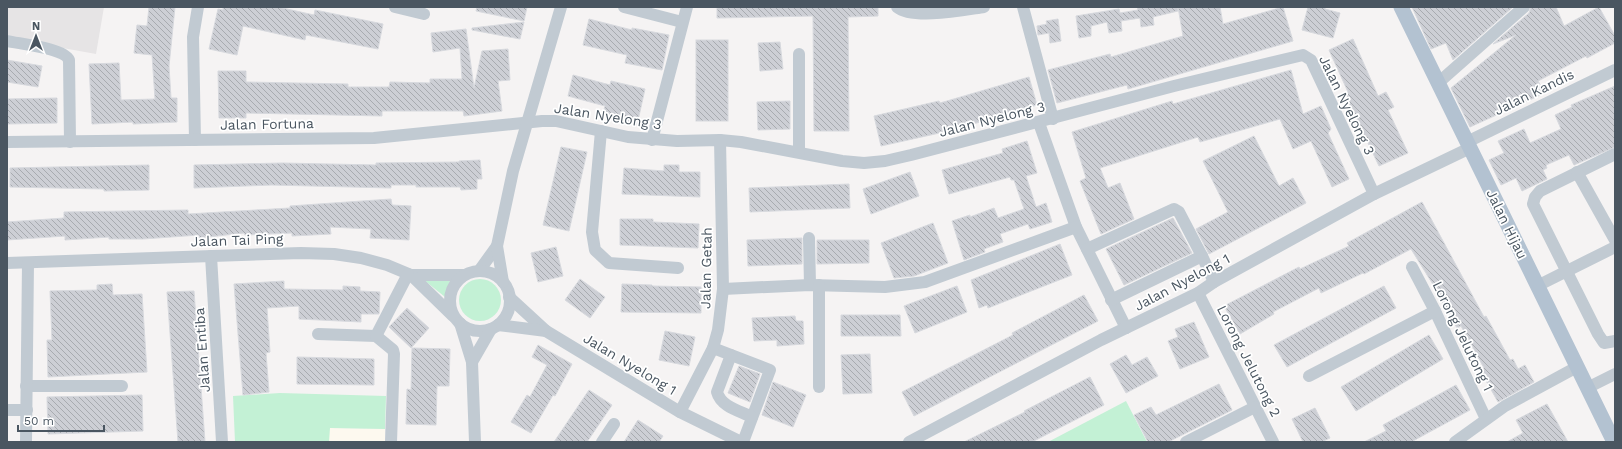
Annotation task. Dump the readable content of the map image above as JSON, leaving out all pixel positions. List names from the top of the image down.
{
  "streets": {
    "main road": ["Jalan Hijau"],
    "street": [
      "Jalan Kandis",
      "Jalan Nyelong 3",
      "Jalan Fortuna",
      "Jalan Tai Ping",
      "Jalan Getah",
      "Jalan Nyelong 1",
      "Lorong Jelutong 1",
      "Jalan Entiba",
      "Lorong Jelutong 2"
    ]
  },
  "crossings": [
    ["Jalan Kandis", "Jalan Hijau"],
    ["Jalan Kandis", "Jalan Nyelong 1"],
    ["Jalan Nyelong 3", "Jalan Fortuna"],
    ["Jalan Nyelong 3", "Jalan Getah"],
    ["Jalan Nyelong 3", "Jalan Nyelong 1"],
    ["Jalan Hijau", "Jalan Nyelong 1"],
    ["Jalan Tai Ping", "Jalan Nyelong 1"],
    ["Jalan Tai Ping", "Jalan Entiba"],
    ["Jalan Getah", "Jalan Nyelong 1"],
    ["Jalan Nyelong 1", "Lorong Jelutong 2"]
  ],
  "scale_bar": "50 m",
  "north": "top"
}
